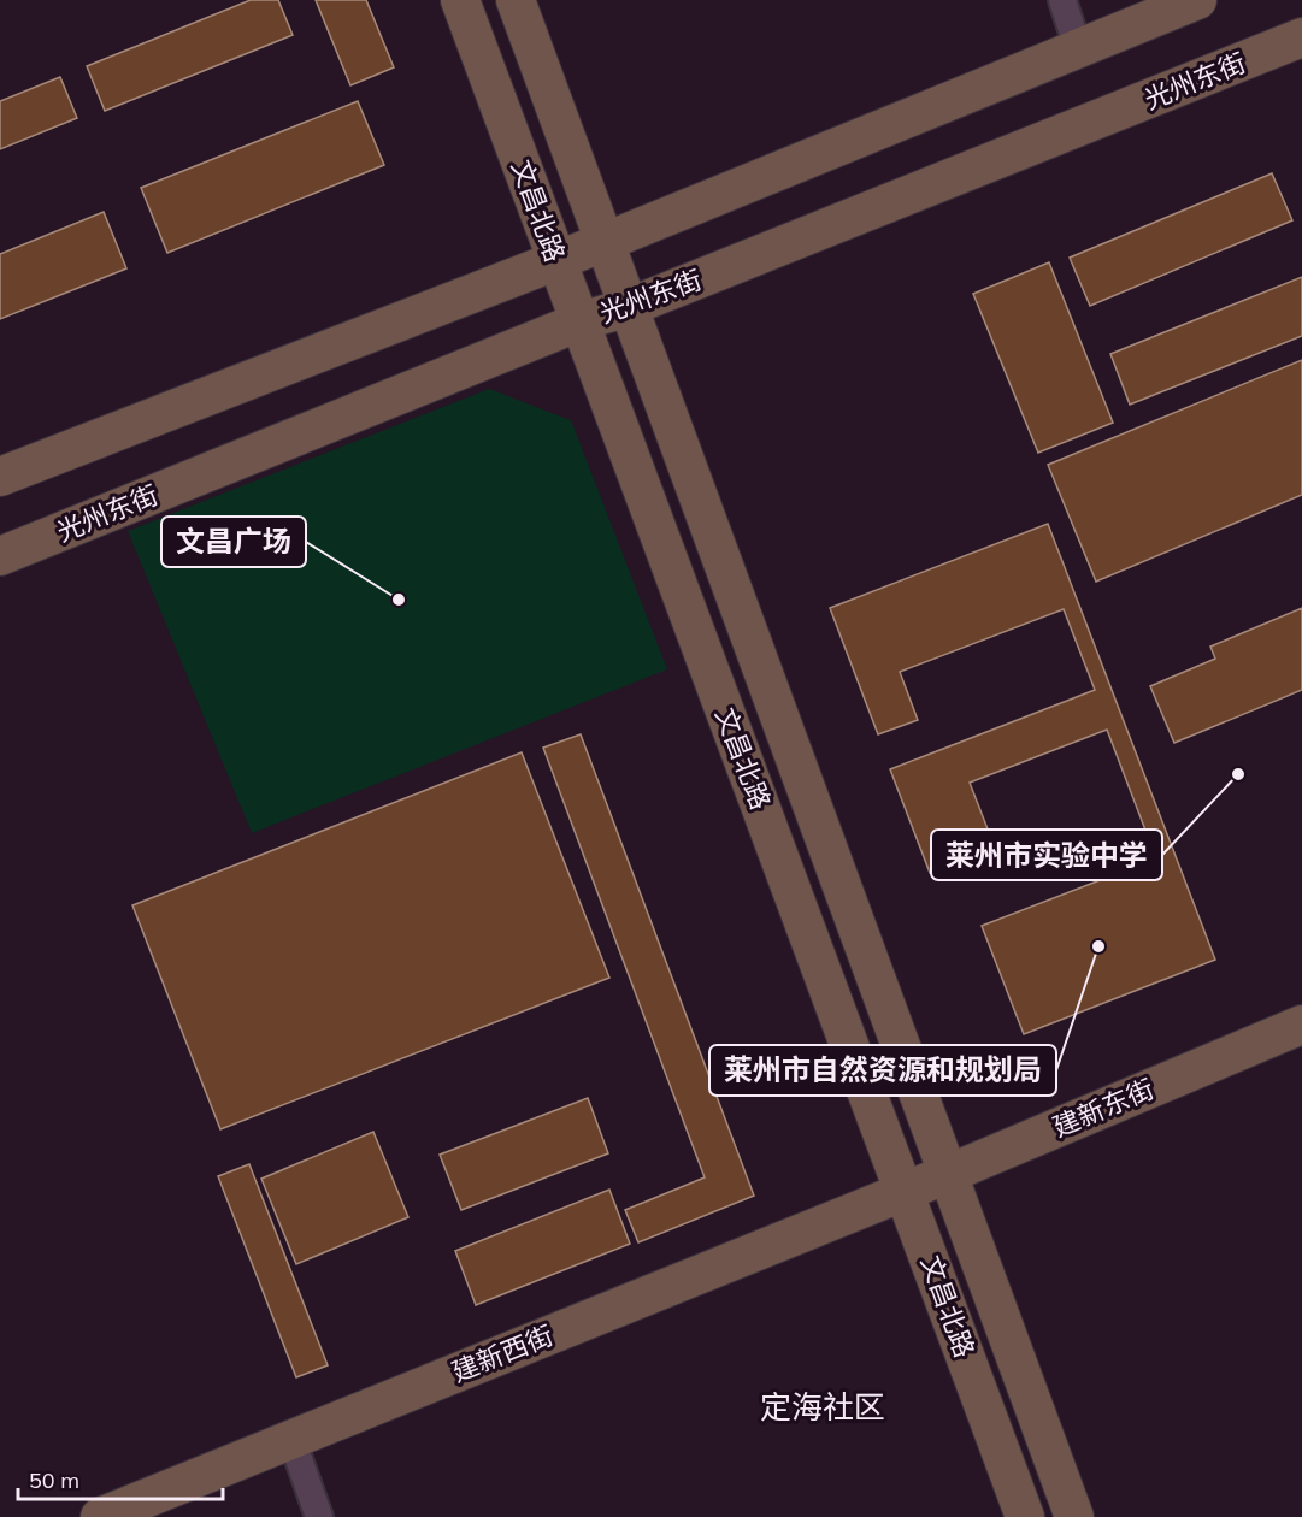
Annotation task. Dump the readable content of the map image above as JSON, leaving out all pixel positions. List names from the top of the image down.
{
  "streets": {
    "main road": [
      "光州东街",
      "文昌北路",
      "建新东街",
      "建新西街"
    ]
  },
  "crossings": [
    ["光州东街", "文昌北路"],
    ["文昌北路", "建新东街"],
    ["文昌北路", "建新西街"],
    ["建新东街", "建新西街"]
  ],
  "districts": ["定海社区"],
  "places": ["文昌广场", "莱州市实验中学", "莱州市自然资源和规划局"],
  "scale_bar": "50 m"
}
